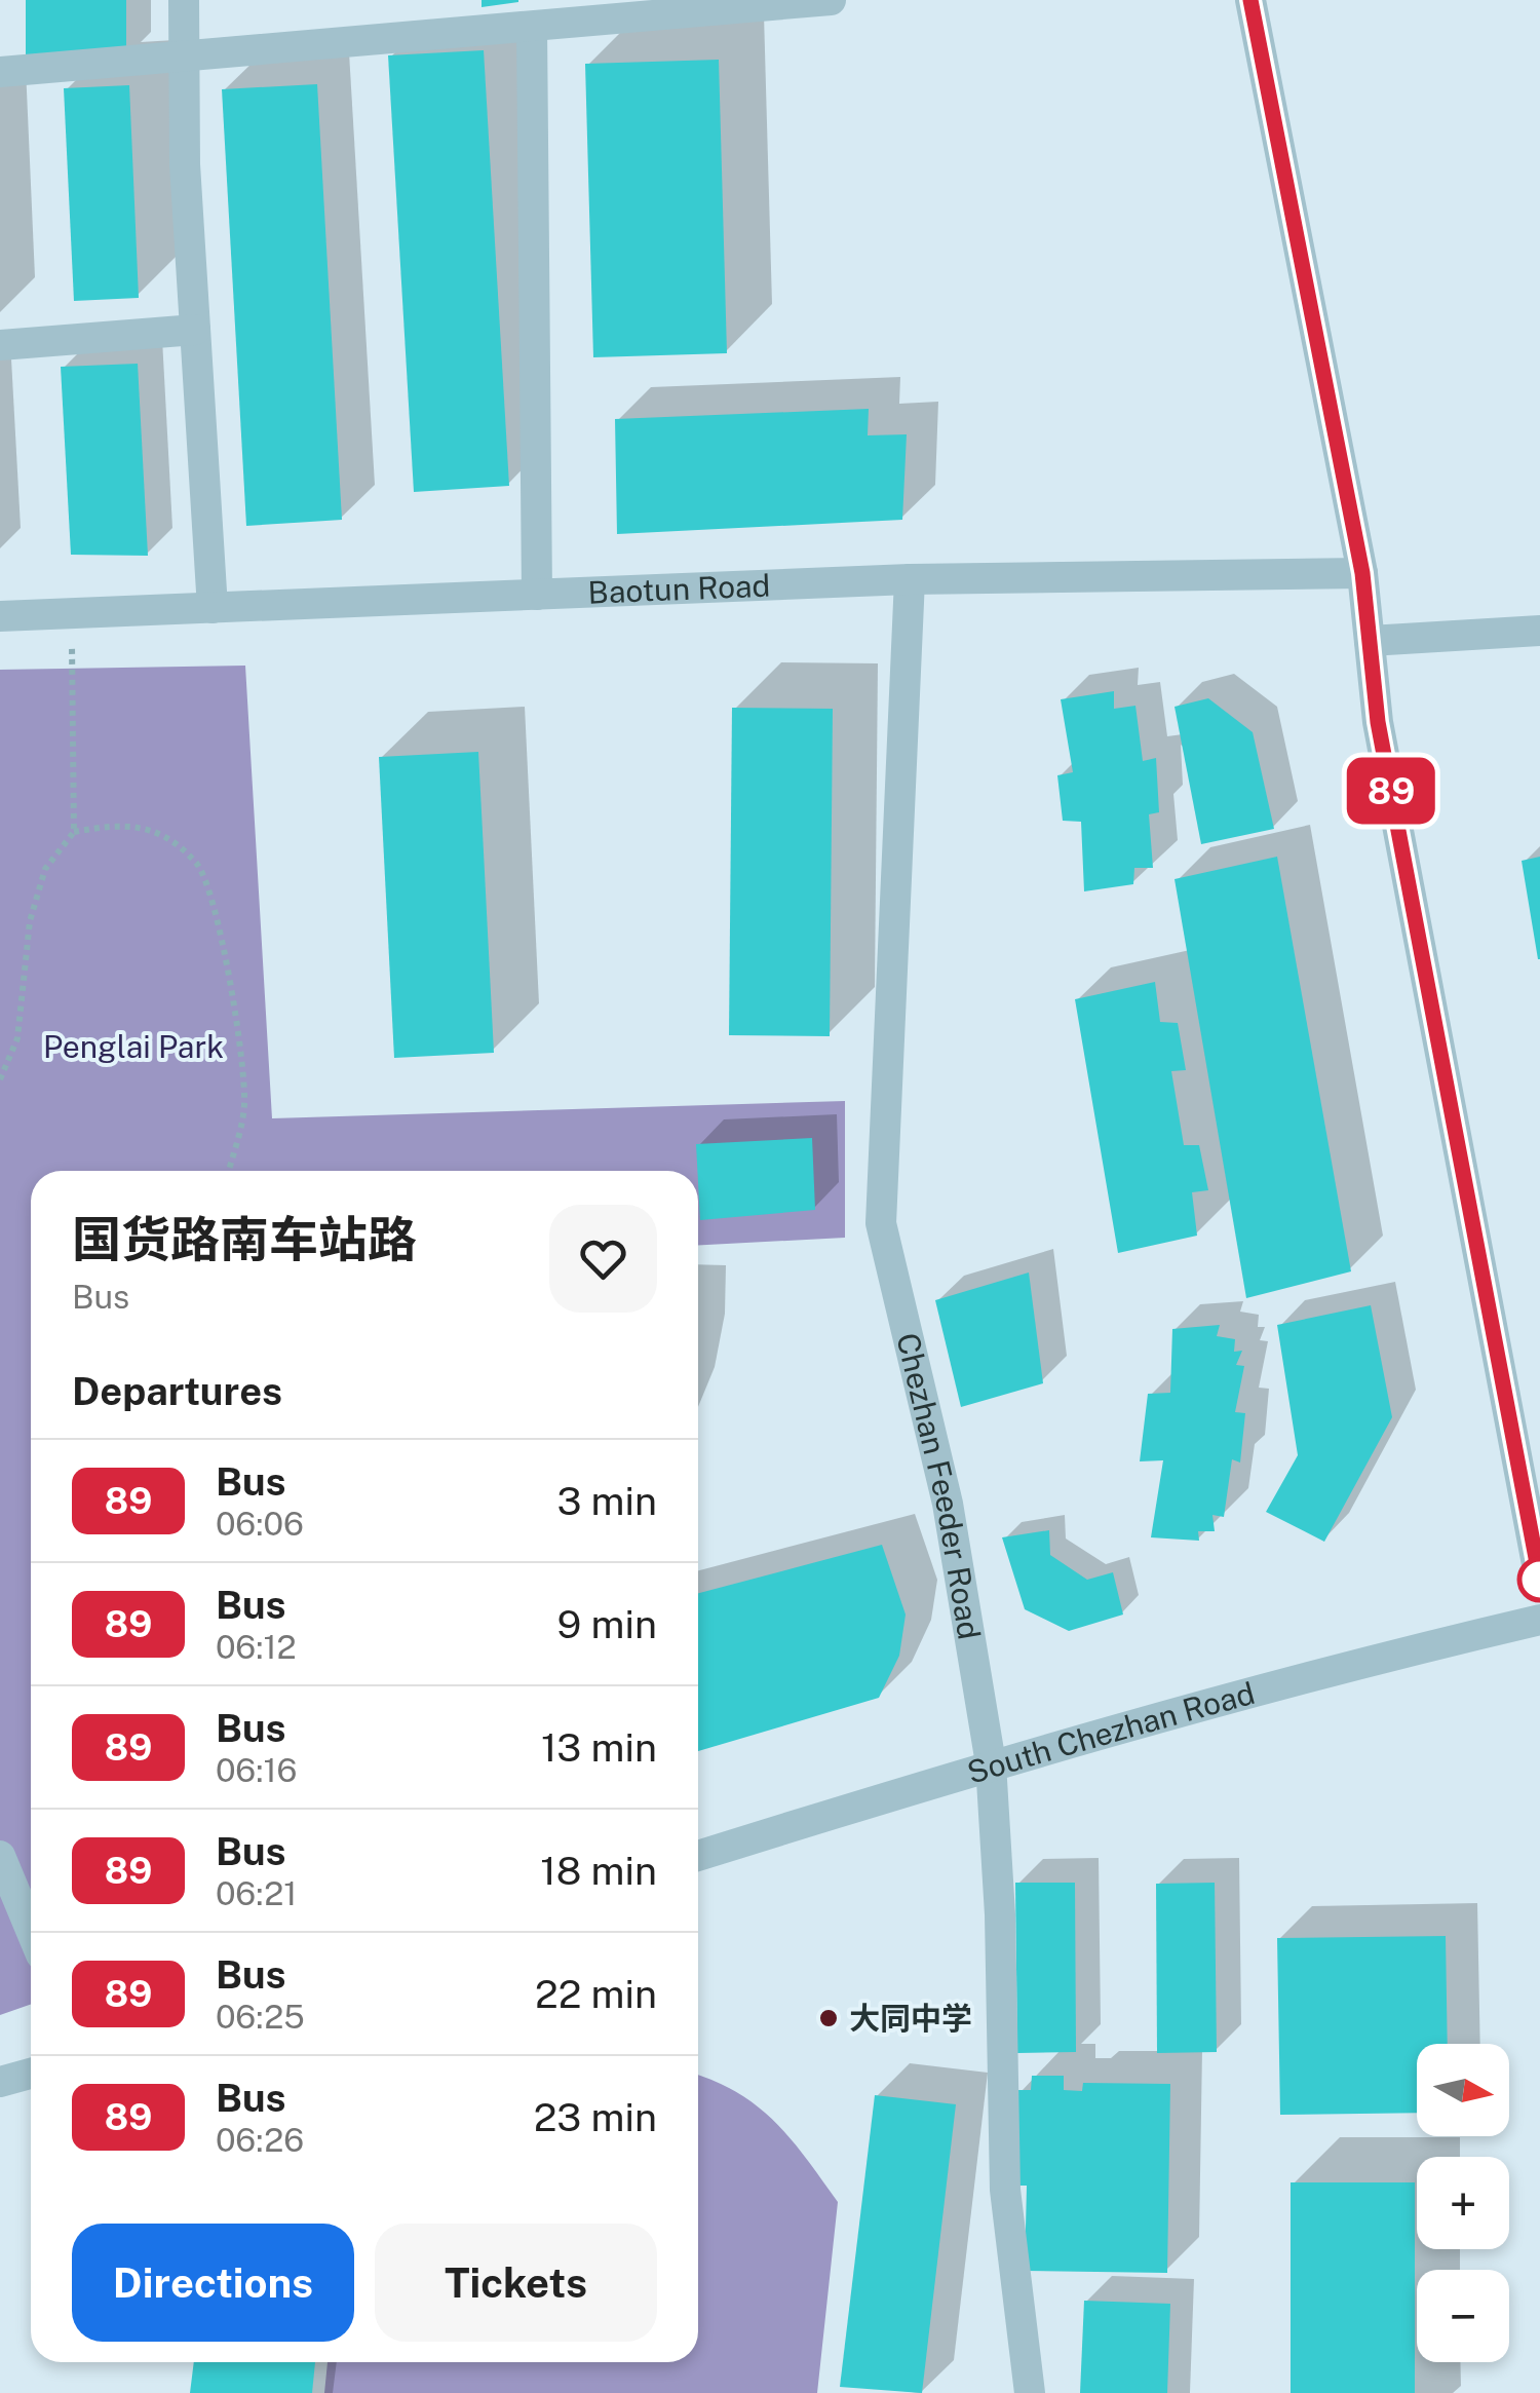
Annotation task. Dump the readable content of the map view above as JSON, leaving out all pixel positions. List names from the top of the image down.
{
  "streets": {
    "street": ["Baotun Road", "Chezhan Feeder Road", "South Chezhan Road"]
  },
  "crossings": [
    ["Baotun Road", "Chezhan Feeder Road"],
    ["Chezhan Feeder Road", "South Chezhan Road"]
  ],
  "parks": ["Penglai Park"],
  "places": ["大同中学"],
  "lines": ["bus line 89"],
  "north": "right",
  "page": {
    "on_map": "89",
    "heading": [
      ["国货路南车站路", "Bus"],
      "Departures"
    ],
    "list": [
      {
        "mark": "89",
        "name": "Bus",
        "note": "06:06",
        "value": "3 min"
      },
      {
        "mark": "89",
        "name": "Bus",
        "note": "06:12",
        "value": "9 min"
      },
      {
        "mark": "89",
        "name": "Bus",
        "note": "06:16",
        "value": "13 min"
      },
      {
        "mark": "89",
        "name": "Bus",
        "note": "06:21",
        "value": "18 min"
      },
      {
        "mark": "89",
        "name": "Bus",
        "note": "06:25",
        "value": "22 min"
      },
      {
        "mark": "89",
        "name": "Bus",
        "note": "06:26",
        "value": "23 min"
      }
    ],
    "map_buttons": ["+", "−"],
    "buttons": ["Directions", "Tickets"]
  }
}
